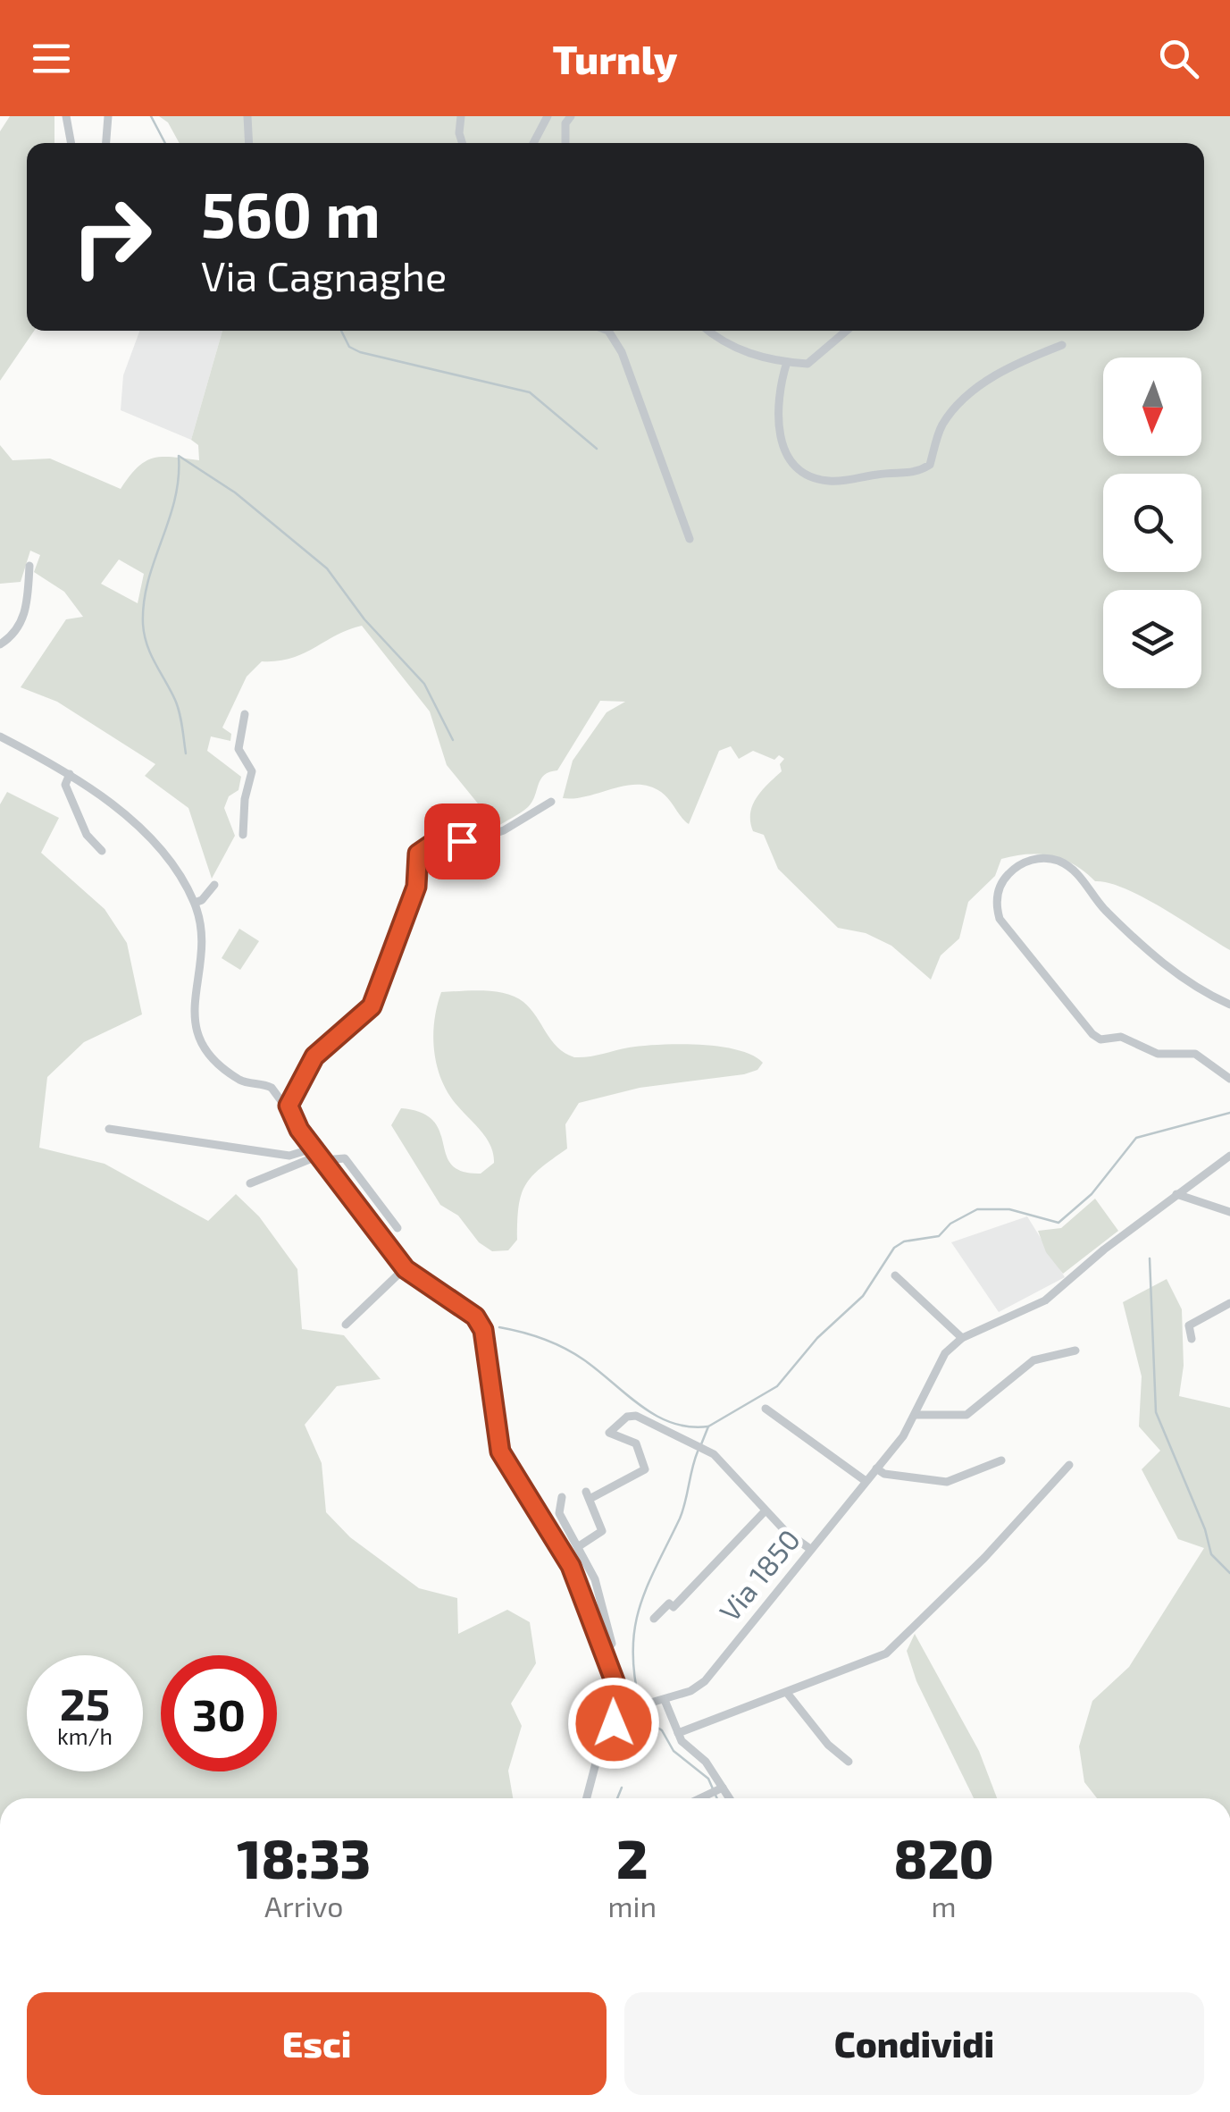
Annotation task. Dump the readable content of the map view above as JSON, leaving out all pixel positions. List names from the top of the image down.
{
  "streets": {
    "street": ["Via 1850"]
  },
  "north": "bottom",
  "page": {
    "header": "Turnly",
    "turn": ["560 m", "Via Cagnaghe"],
    "speed": "25 km/h",
    "limit": "30",
    "eta": [
      "18:33",
      "Arrivo",
      "2",
      "min",
      "820",
      "m"
    ],
    "buttons": ["Esci", "Condividi"]
  }
}
